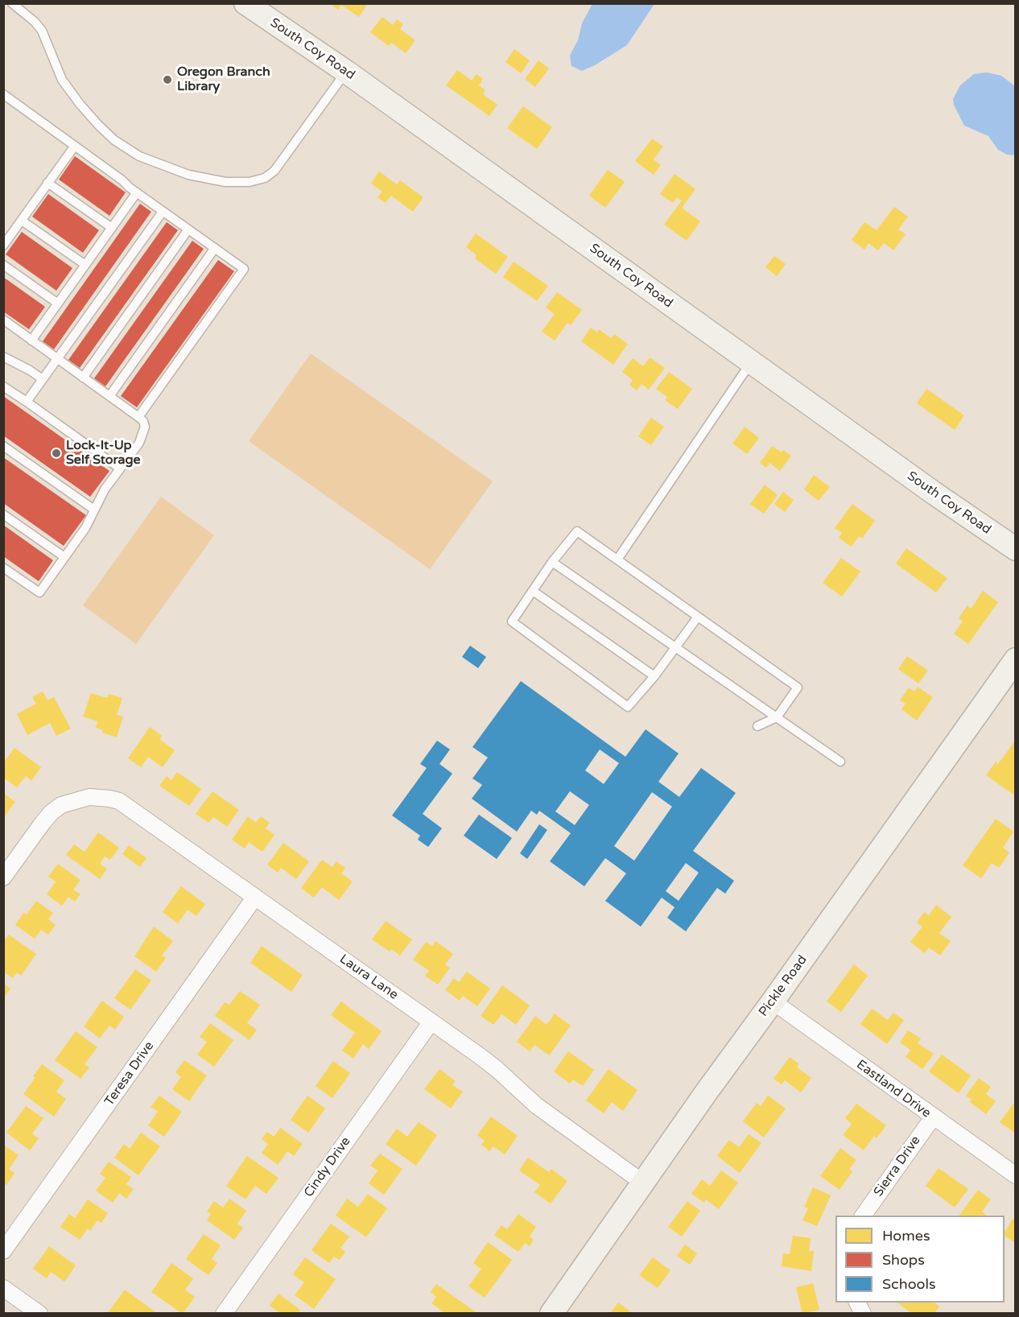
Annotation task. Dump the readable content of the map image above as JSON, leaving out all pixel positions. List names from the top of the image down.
{
  "streets": {
    "street": [
      "South Coy Road",
      "Laura Lane",
      "Pickle Road",
      "Teresa Drive",
      "Eastland Drive",
      "Sierra Drive",
      "Cindy Drive"
    ]
  },
  "crossings": [
    ["Laura Lane", "Pickle Road"],
    ["Laura Lane", "Teresa Drive"],
    ["Laura Lane", "Cindy Drive"],
    ["Pickle Road", "Eastland Drive"],
    ["Eastland Drive", "Sierra Drive"]
  ],
  "places": ["Oregon Branch Library", "Lock-It-Up Self Storage"],
  "legend": ["Homes", "Shops", "Schools"]
}
